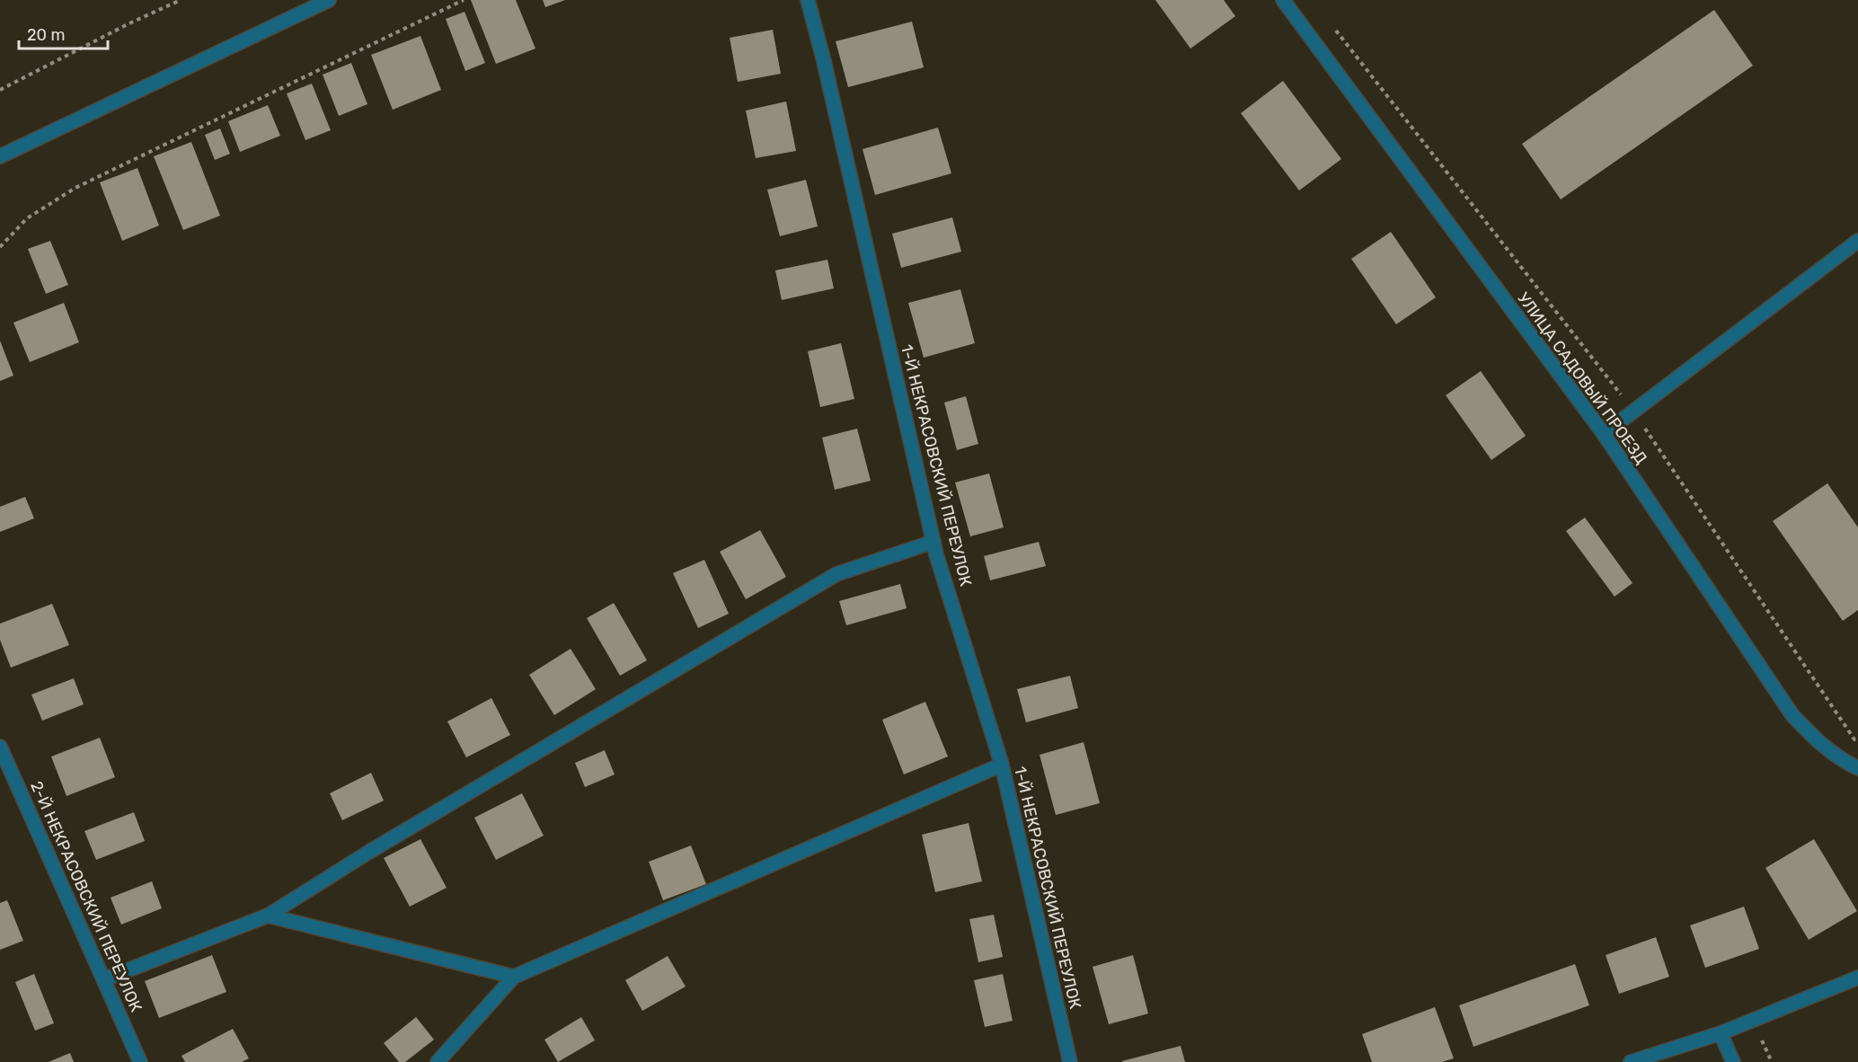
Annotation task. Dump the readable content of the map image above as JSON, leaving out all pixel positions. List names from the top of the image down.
{
  "streets": {
    "street": ["УЛИЦА САДОВЫЙ ПРОЕЗД", "1-Й НЕКРАСОВСКИЙ ПЕРЕУЛОК", "2-Й НЕКРАСОВСКИЙ ПЕРЕУЛОК"]
  },
  "scale_bar": "20 m"
}
